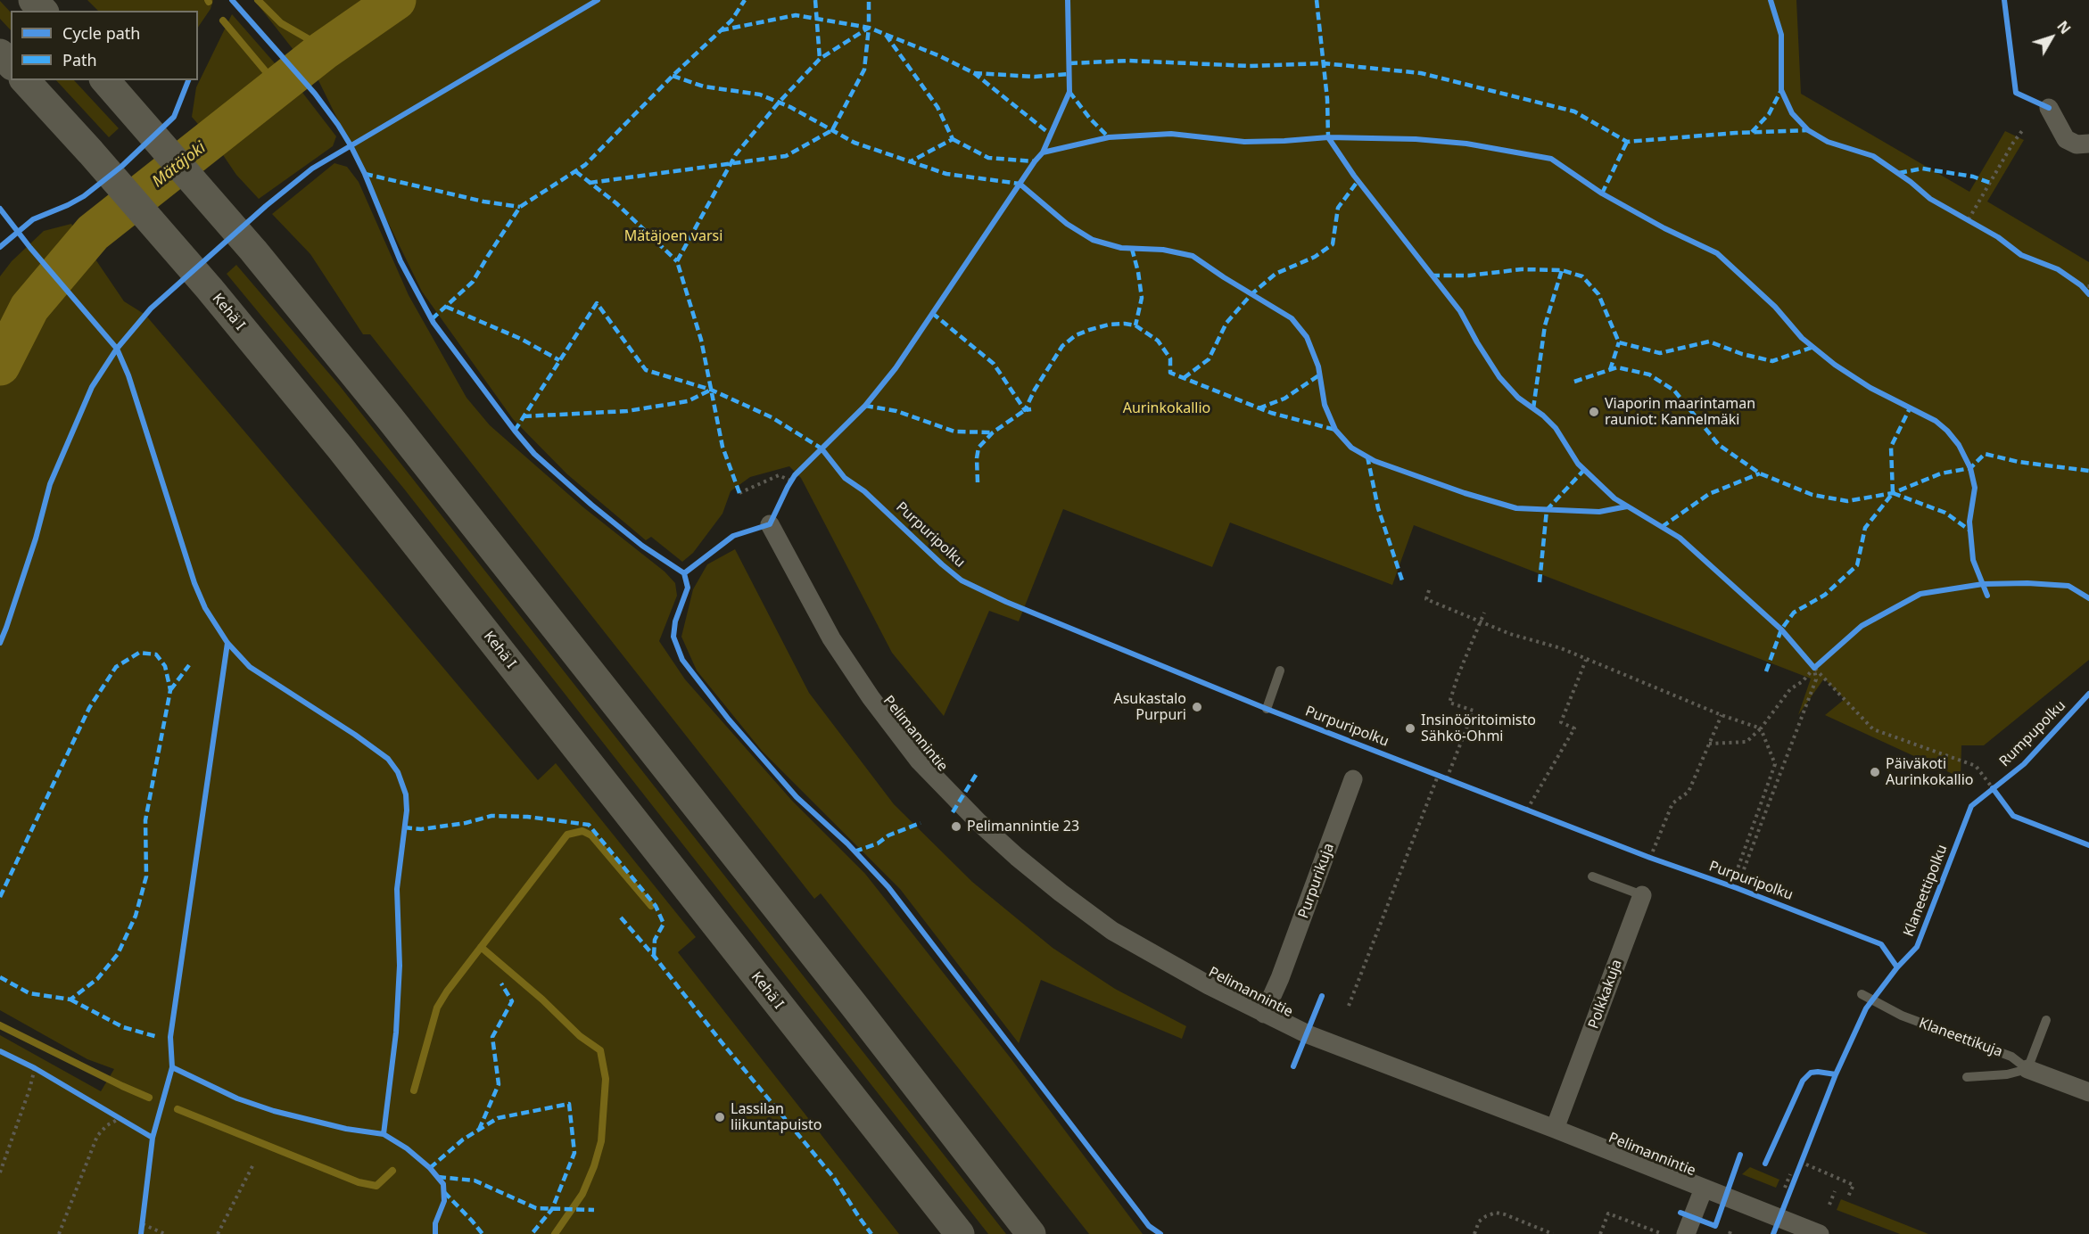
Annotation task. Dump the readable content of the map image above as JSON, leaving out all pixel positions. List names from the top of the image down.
{
  "streets": {
    "highway": ["Kehä I"],
    "street": [
      "Pelimannintie",
      "Purpurikuja",
      "Polkkakuja",
      "Klaneettikuja"
    ],
    "cycle path": ["Purpuripolku", "Rumpupolku"]
  },
  "crossings": [
    ["Pelimannintie", "Purpurikuja"],
    ["Pelimannintie", "Polkkakuja"]
  ],
  "water": ["Mätäjoki"],
  "parks": ["Mätäjoen varsi", "Aurinkokallio"],
  "places": [
    "Viaporin maarintaman rauniot: Kannelmäki",
    "Asukastalo Purpuri",
    "Insinööritoimisto Sähkö-Ohmi",
    "Päiväkoti Aurinkokallio",
    "Pelimannintie 23",
    "Lassilan liikuntapuisto"
  ],
  "legend": ["Cycle path", "Path"],
  "north": "top right"
}
